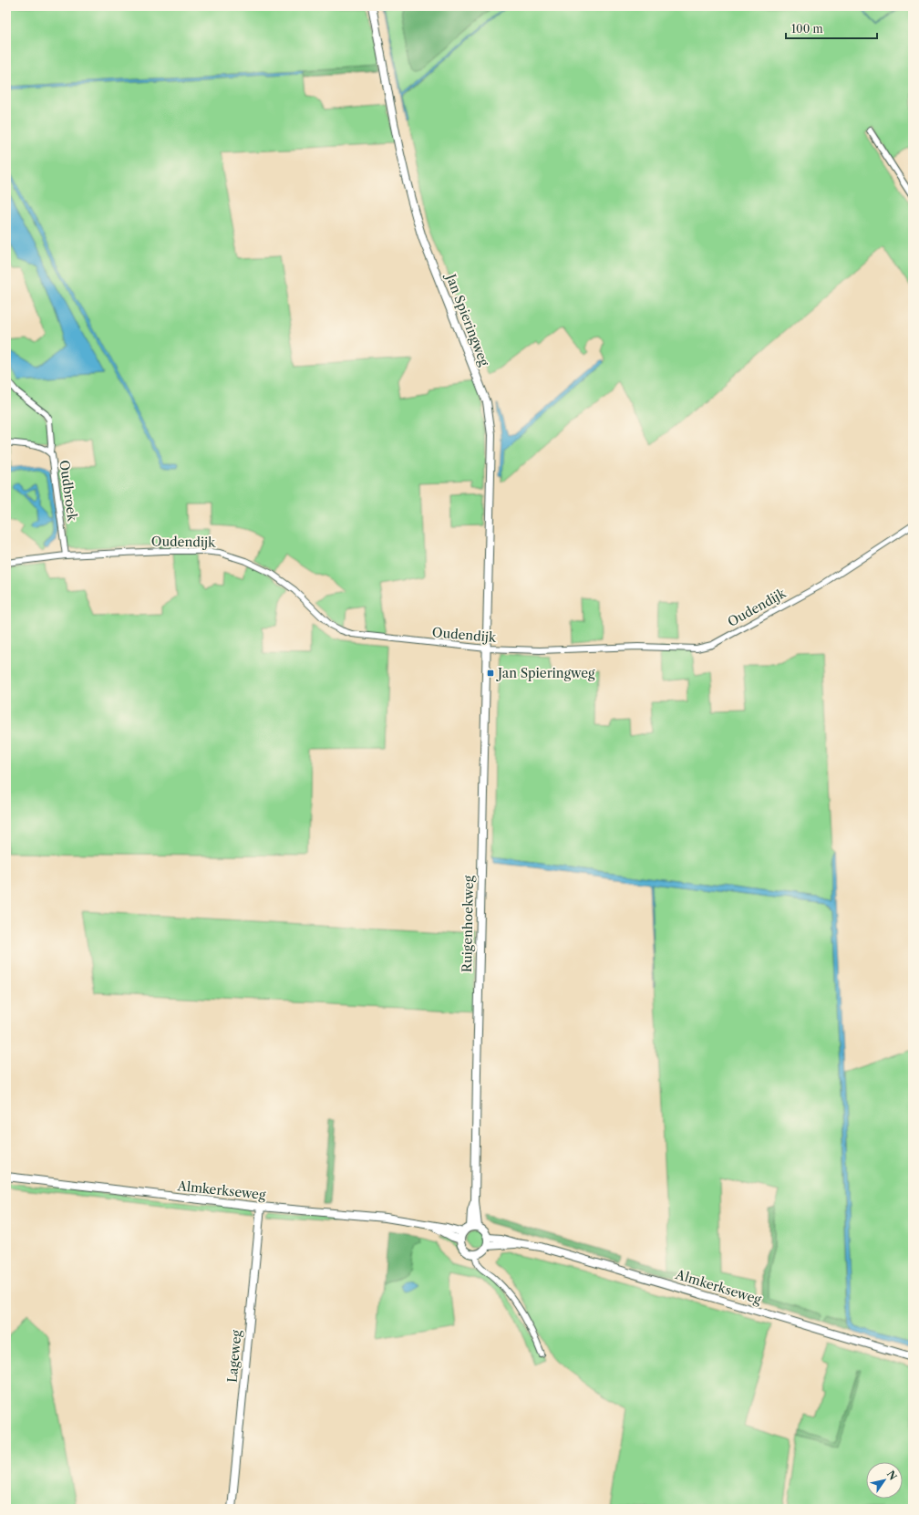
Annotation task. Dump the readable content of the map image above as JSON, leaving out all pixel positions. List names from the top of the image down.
{
  "streets": {
    "street": [
      "Jan Spieringweg",
      "Oudbroek",
      "Oudendijk",
      "Ruigenhoekweg",
      "Almkerkseweg",
      "Lageweg"
    ]
  },
  "crossings": [
    ["Jan Spieringweg", "Oudendijk"],
    ["Jan Spieringweg", "Ruigenhoekweg"],
    ["Oudbroek", "Oudendijk"],
    ["Oudendijk", "Ruigenhoekweg"],
    ["Ruigenhoekweg", "Almkerkseweg"],
    ["Almkerkseweg", "Lageweg"]
  ],
  "places": {
    "transit": ["Jan Spieringweg"]
  },
  "scale_bar": "100 m",
  "north": "top right"
}
